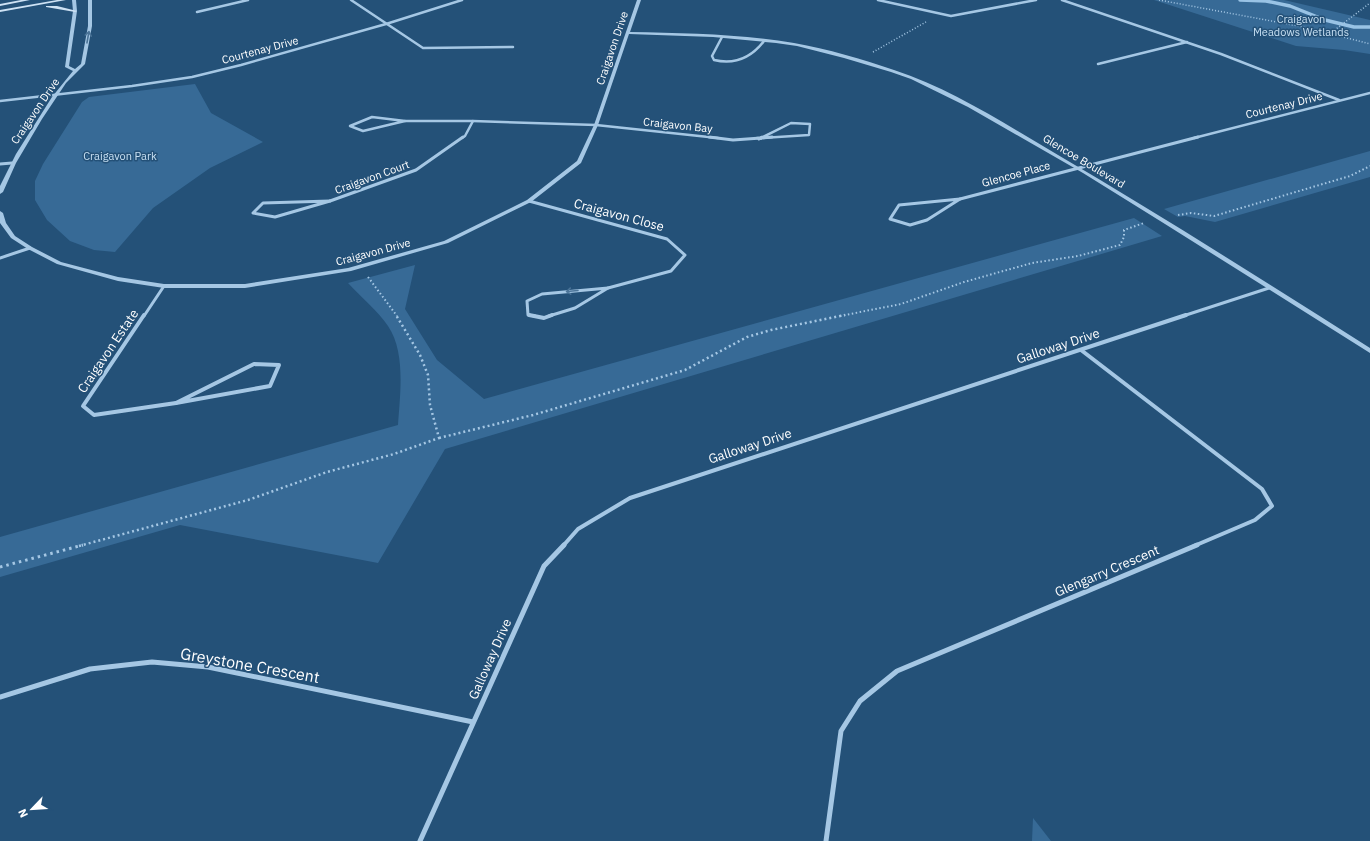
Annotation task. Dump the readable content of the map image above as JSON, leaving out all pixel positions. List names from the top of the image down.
{
  "streets": {
    "street": [
      "Craigavon Drive",
      "Courtenay Drive",
      "Craigavon Bay",
      "Glencoe Boulevard",
      "Glencoe Place",
      "Craigavon Court",
      "Craigavon Close",
      "Galloway Drive",
      "Craigavon Estate",
      "Glengarry Crescent",
      "Greystone Crescent"
    ]
  },
  "crossings": [
    ["Craigavon Drive", "Courtenay Drive"],
    ["Craigavon Drive", "Craigavon Bay"],
    ["Craigavon Drive", "Glencoe Boulevard"],
    ["Craigavon Drive", "Craigavon Close"],
    ["Craigavon Drive", "Craigavon Estate"],
    ["Courtenay Drive", "Glencoe Boulevard"],
    ["Courtenay Drive", "Glencoe Place"],
    ["Glencoe Boulevard", "Glencoe Place"],
    ["Glencoe Boulevard", "Galloway Drive"],
    ["Galloway Drive", "Glengarry Crescent"],
    ["Galloway Drive", "Greystone Crescent"]
  ],
  "parks": ["Craigavon Meadows Wetlands", "Craigavon Park"],
  "north": "bottom left"
}
